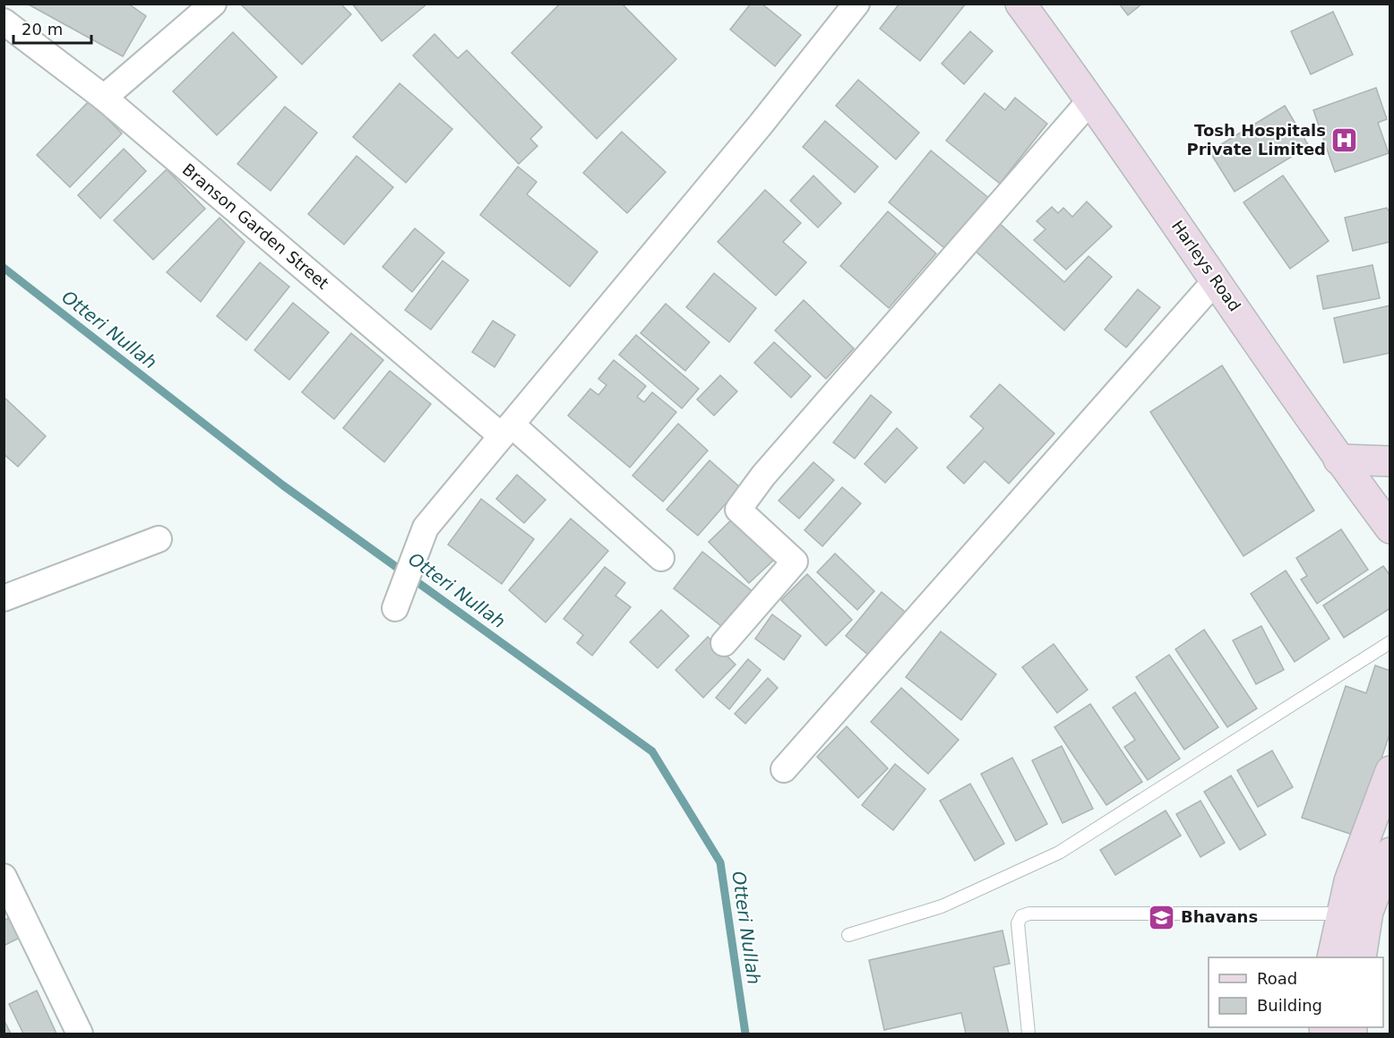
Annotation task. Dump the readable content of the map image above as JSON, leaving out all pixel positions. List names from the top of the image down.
{
  "streets": {
    "main road": ["Harleys Road"],
    "street": ["Branson Garden Street"]
  },
  "water": ["Otteri Nullah"],
  "places": {
    "hospital": ["Tosh Hospitals Private Limited"],
    "school or university": ["Bhavans"]
  },
  "legend": ["Road", "Building"],
  "scale_bar": "20 m"
}
